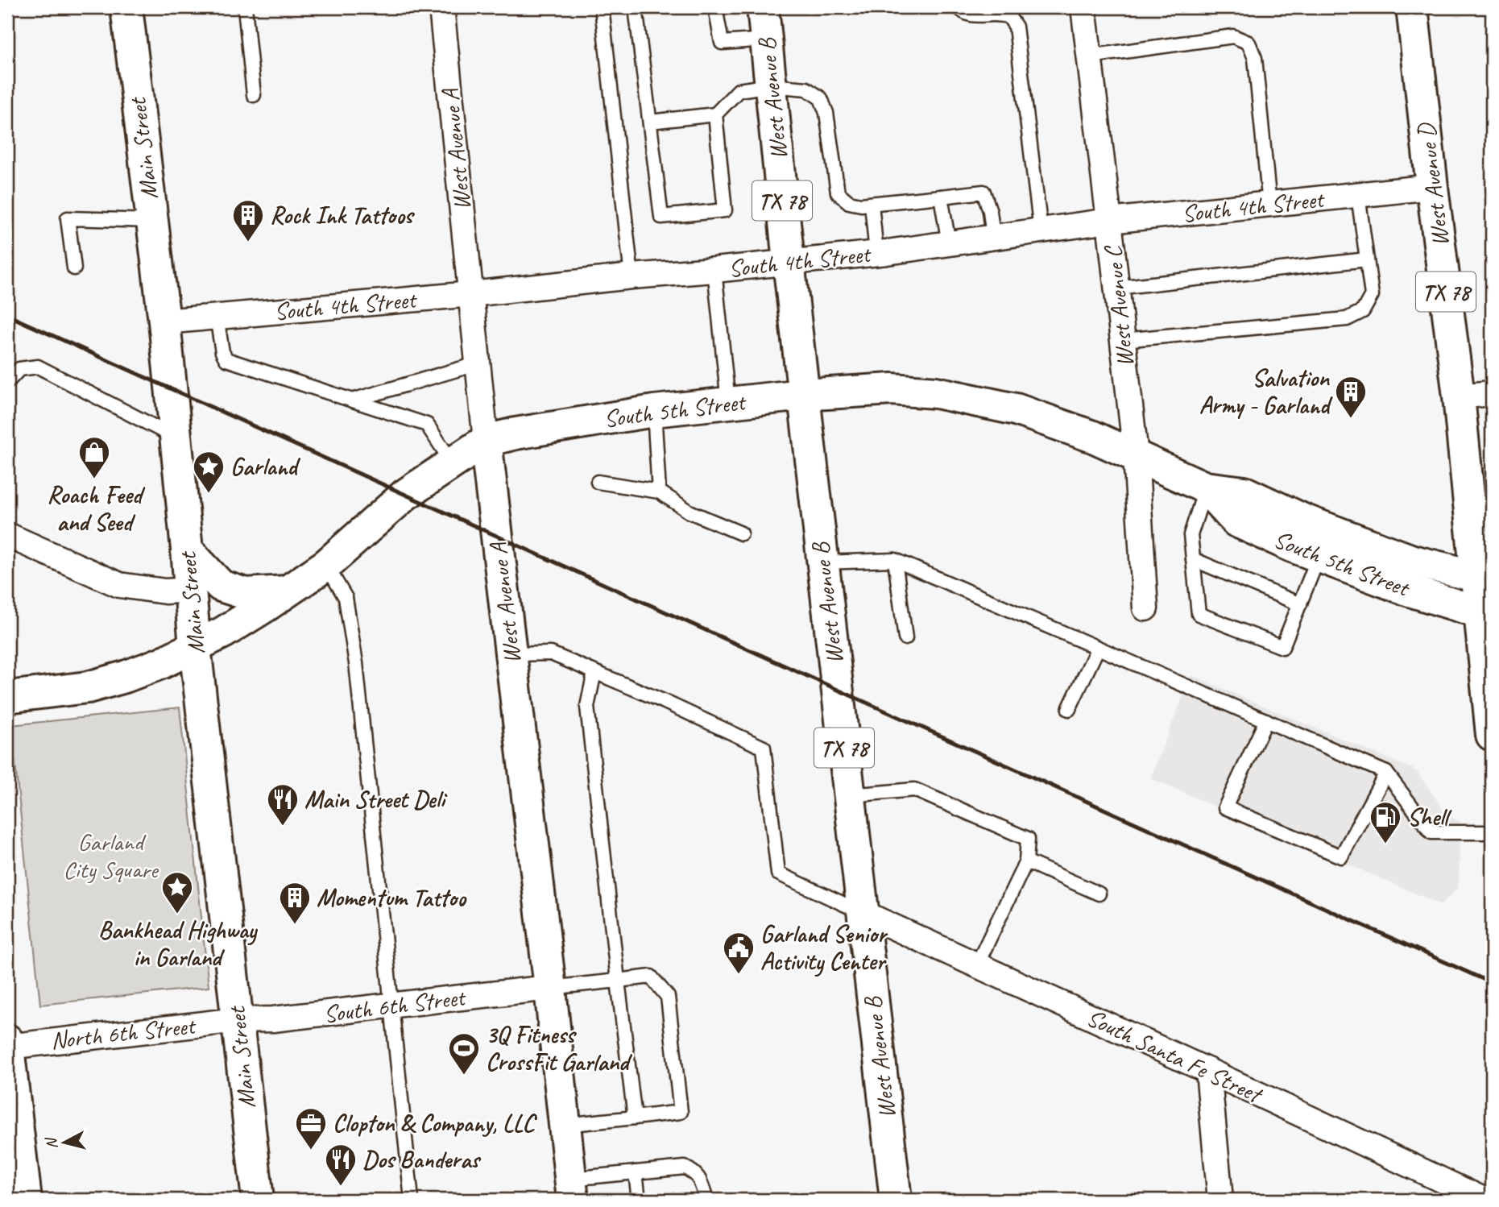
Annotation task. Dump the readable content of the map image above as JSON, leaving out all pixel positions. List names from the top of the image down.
{
  "streets": {
    "main road": [
      "West Avenue B",
      "Main Street",
      "West Avenue A",
      "West Avenue D",
      "TX 78",
      "South 5th Street"
    ],
    "street": [
      "South 4th Street",
      "West Avenue C",
      "South 6th Street",
      "North 6th Street",
      "South Santa Fe Street"
    ]
  },
  "crossings": [
    ["West Avenue B", "South 4th Street"],
    ["West Avenue B", "South 5th Street"],
    ["West Avenue B", "South Santa Fe Street"],
    ["Main Street", "South 4th Street"],
    ["Main Street", "South 5th Street"],
    ["Main Street", "South 6th Street"],
    ["Main Street", "North 6th Street"],
    ["West Avenue A", "South 4th Street"],
    ["West Avenue A", "South 5th Street"],
    ["West Avenue A", "South 6th Street"],
    ["West Avenue D", "South 4th Street"],
    ["West Avenue D", "South 5th Street"],
    ["South 4th Street", "West Avenue C"],
    ["West Avenue C", "South 5th Street"],
    ["South 6th Street", "North 6th Street"]
  ],
  "parks": ["Garland City Square"],
  "places": {
    "building": ["Rock Ink Tattoos", "Salvation Army - Garland", "Momentum Tattoo"],
    "shop": ["Roach Feed and Seed"],
    "place": ["Garland", "Bankhead Highway in Garland"],
    "restaurant": ["Main Street Deli", "Dos Banderas"],
    "fuel station": ["Shell"],
    "public building": ["Garland Senior Activity Center"],
    "sports": ["3Q Fitness CrossFit Garland"],
    "office": ["Clopton & Company, LLC"]
  },
  "north": "left"
}
